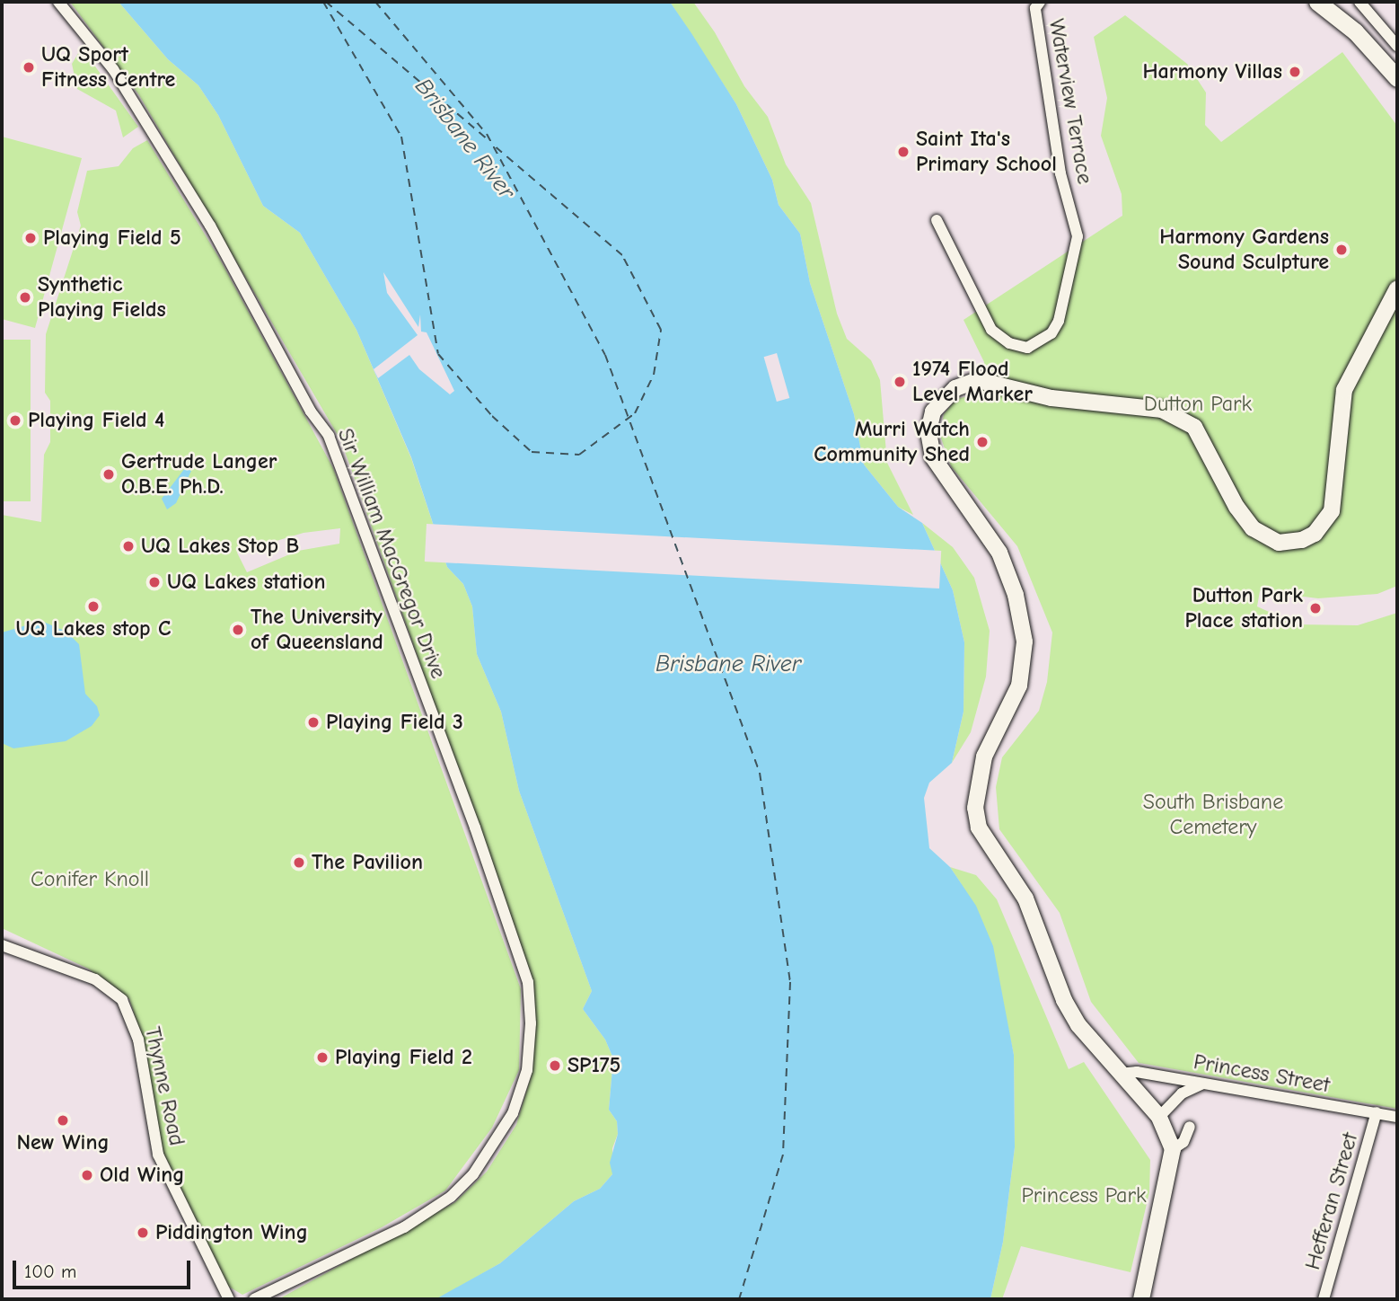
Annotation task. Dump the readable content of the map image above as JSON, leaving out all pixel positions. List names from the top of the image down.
{
  "streets": {
    "street": [
      "Waterview Terrace",
      "Sir William MacGregor Drive",
      "Princess Street",
      "Thynne Road",
      "Hefferan Street"
    ]
  },
  "crossings": [
    ["Princess Street", "Hefferan Street"]
  ],
  "water": ["Brisbane River"],
  "parks": [
    "Dutton Park",
    "South Brisbane Cemetery",
    "Conifer Knoll",
    "Princess Park"
  ],
  "places": [
    "UQ Sport Fitness Centre",
    "Harmony Villas",
    "Saint Ita's Primary School",
    "Playing Field 5",
    "Harmony Gardens Sound Sculpture",
    "Synthetic Playing Fields",
    "1974 Flood Level Marker",
    "Playing Field 4",
    "Murri Watch Community Shed",
    "Gertrude Langer O.B.E. Ph.D.",
    "UQ Lakes Stop B",
    "UQ Lakes station",
    "UQ Lakes stop C",
    "Dutton Park Place station",
    "The University of Queensland",
    "Playing Field 3",
    "The Pavilion",
    "Playing Field 2",
    "SP175",
    "New Wing",
    "Old Wing",
    "Piddington Wing"
  ],
  "scale_bar": "100 m"
}
